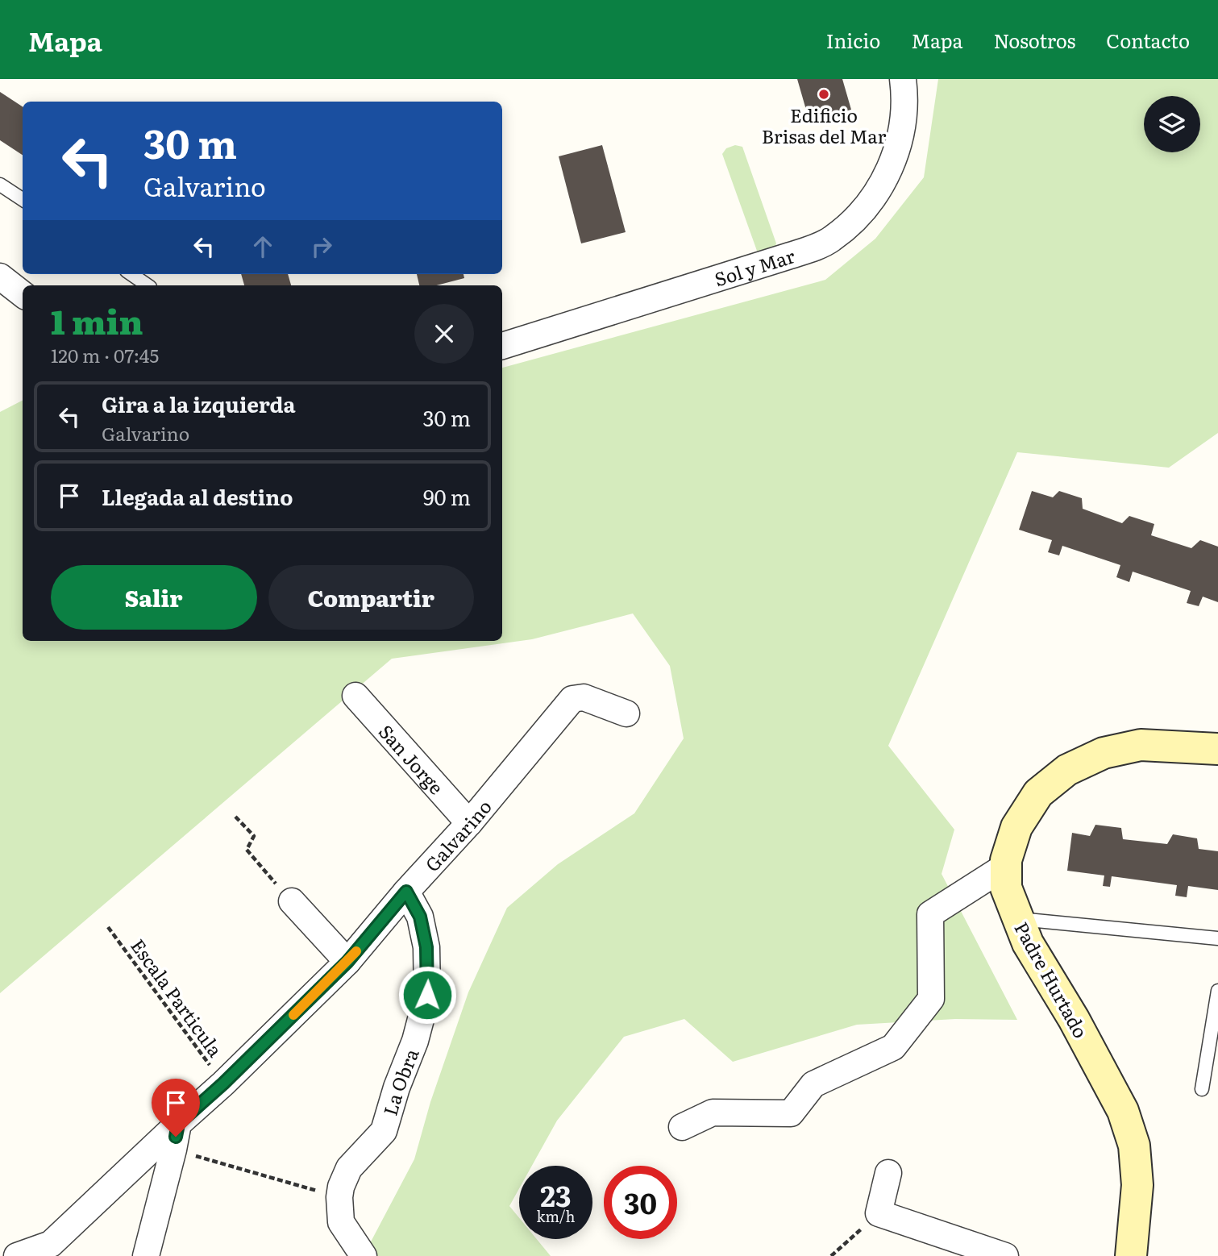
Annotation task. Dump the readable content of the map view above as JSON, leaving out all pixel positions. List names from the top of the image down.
{
  "streets": {
    "street": [
      "Sol y Mar",
      "San Jorge",
      "Galvarino",
      "Padre Hurtado",
      "La Obra"
    ],
    "path": ["Escala Particula"]
  },
  "crossings": [
    ["San Jorge", "Galvarino"],
    ["Galvarino", "Escala Particula"],
    ["Galvarino", "La Obra"]
  ],
  "places": ["Edificio Brisas del Mar"],
  "page": {
    "header": "Mapa",
    "nav": [
      "Inicio",
      "Mapa",
      "Nosotros",
      "Contacto"
    ],
    "turn": ["30 m", "Galvarino"],
    "heading": ["1 min", "120 m · 07:45"],
    "list": [
      {
        "name": "Gira a la izquierda",
        "note": "Galvarino",
        "value": "30 m"
      },
      {
        "name": "Llegada al destino",
        "value": "90 m"
      }
    ],
    "buttons": ["Salir", "Compartir"],
    "speed": "23 km/h",
    "limit": "30"
  }
}
